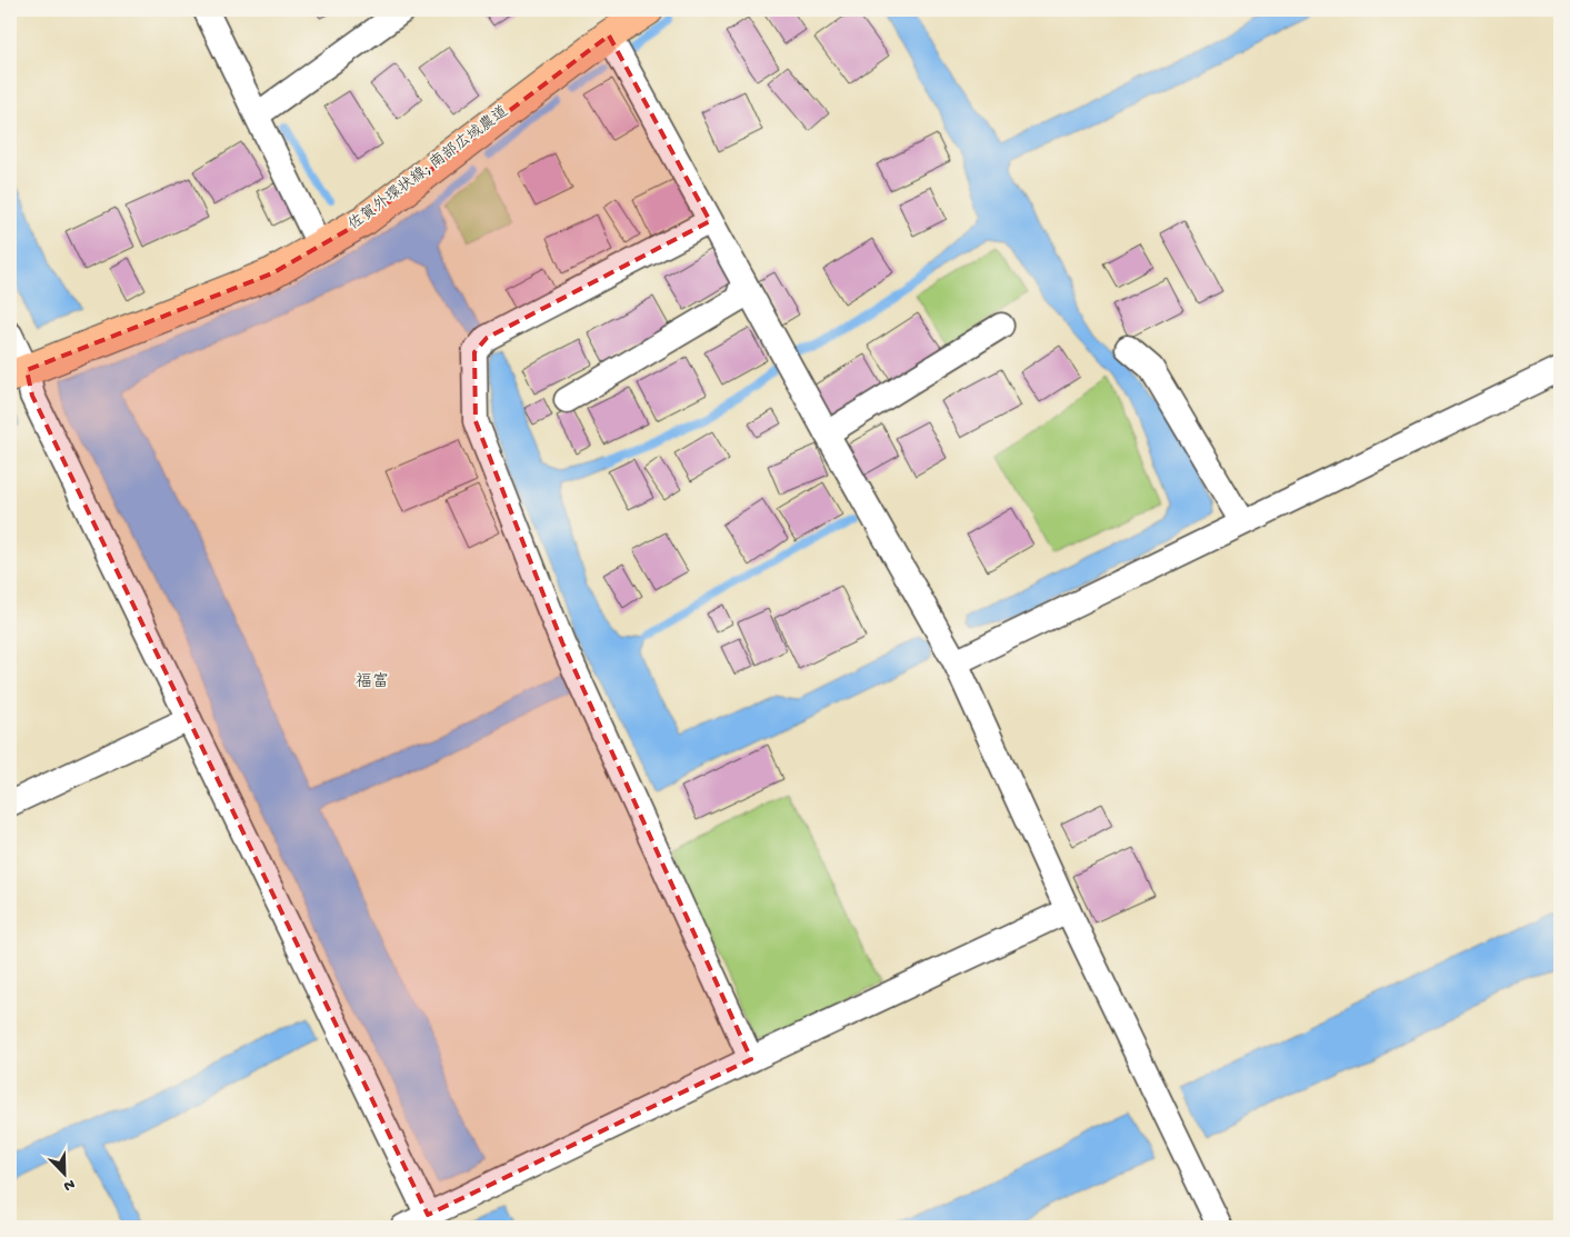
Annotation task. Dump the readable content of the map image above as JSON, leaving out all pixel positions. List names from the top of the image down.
{
  "streets": {
    "main road": ["佐賀外環状線; 南部広域農道"]
  },
  "districts": ["福富"],
  "north": "bottom right"
}
